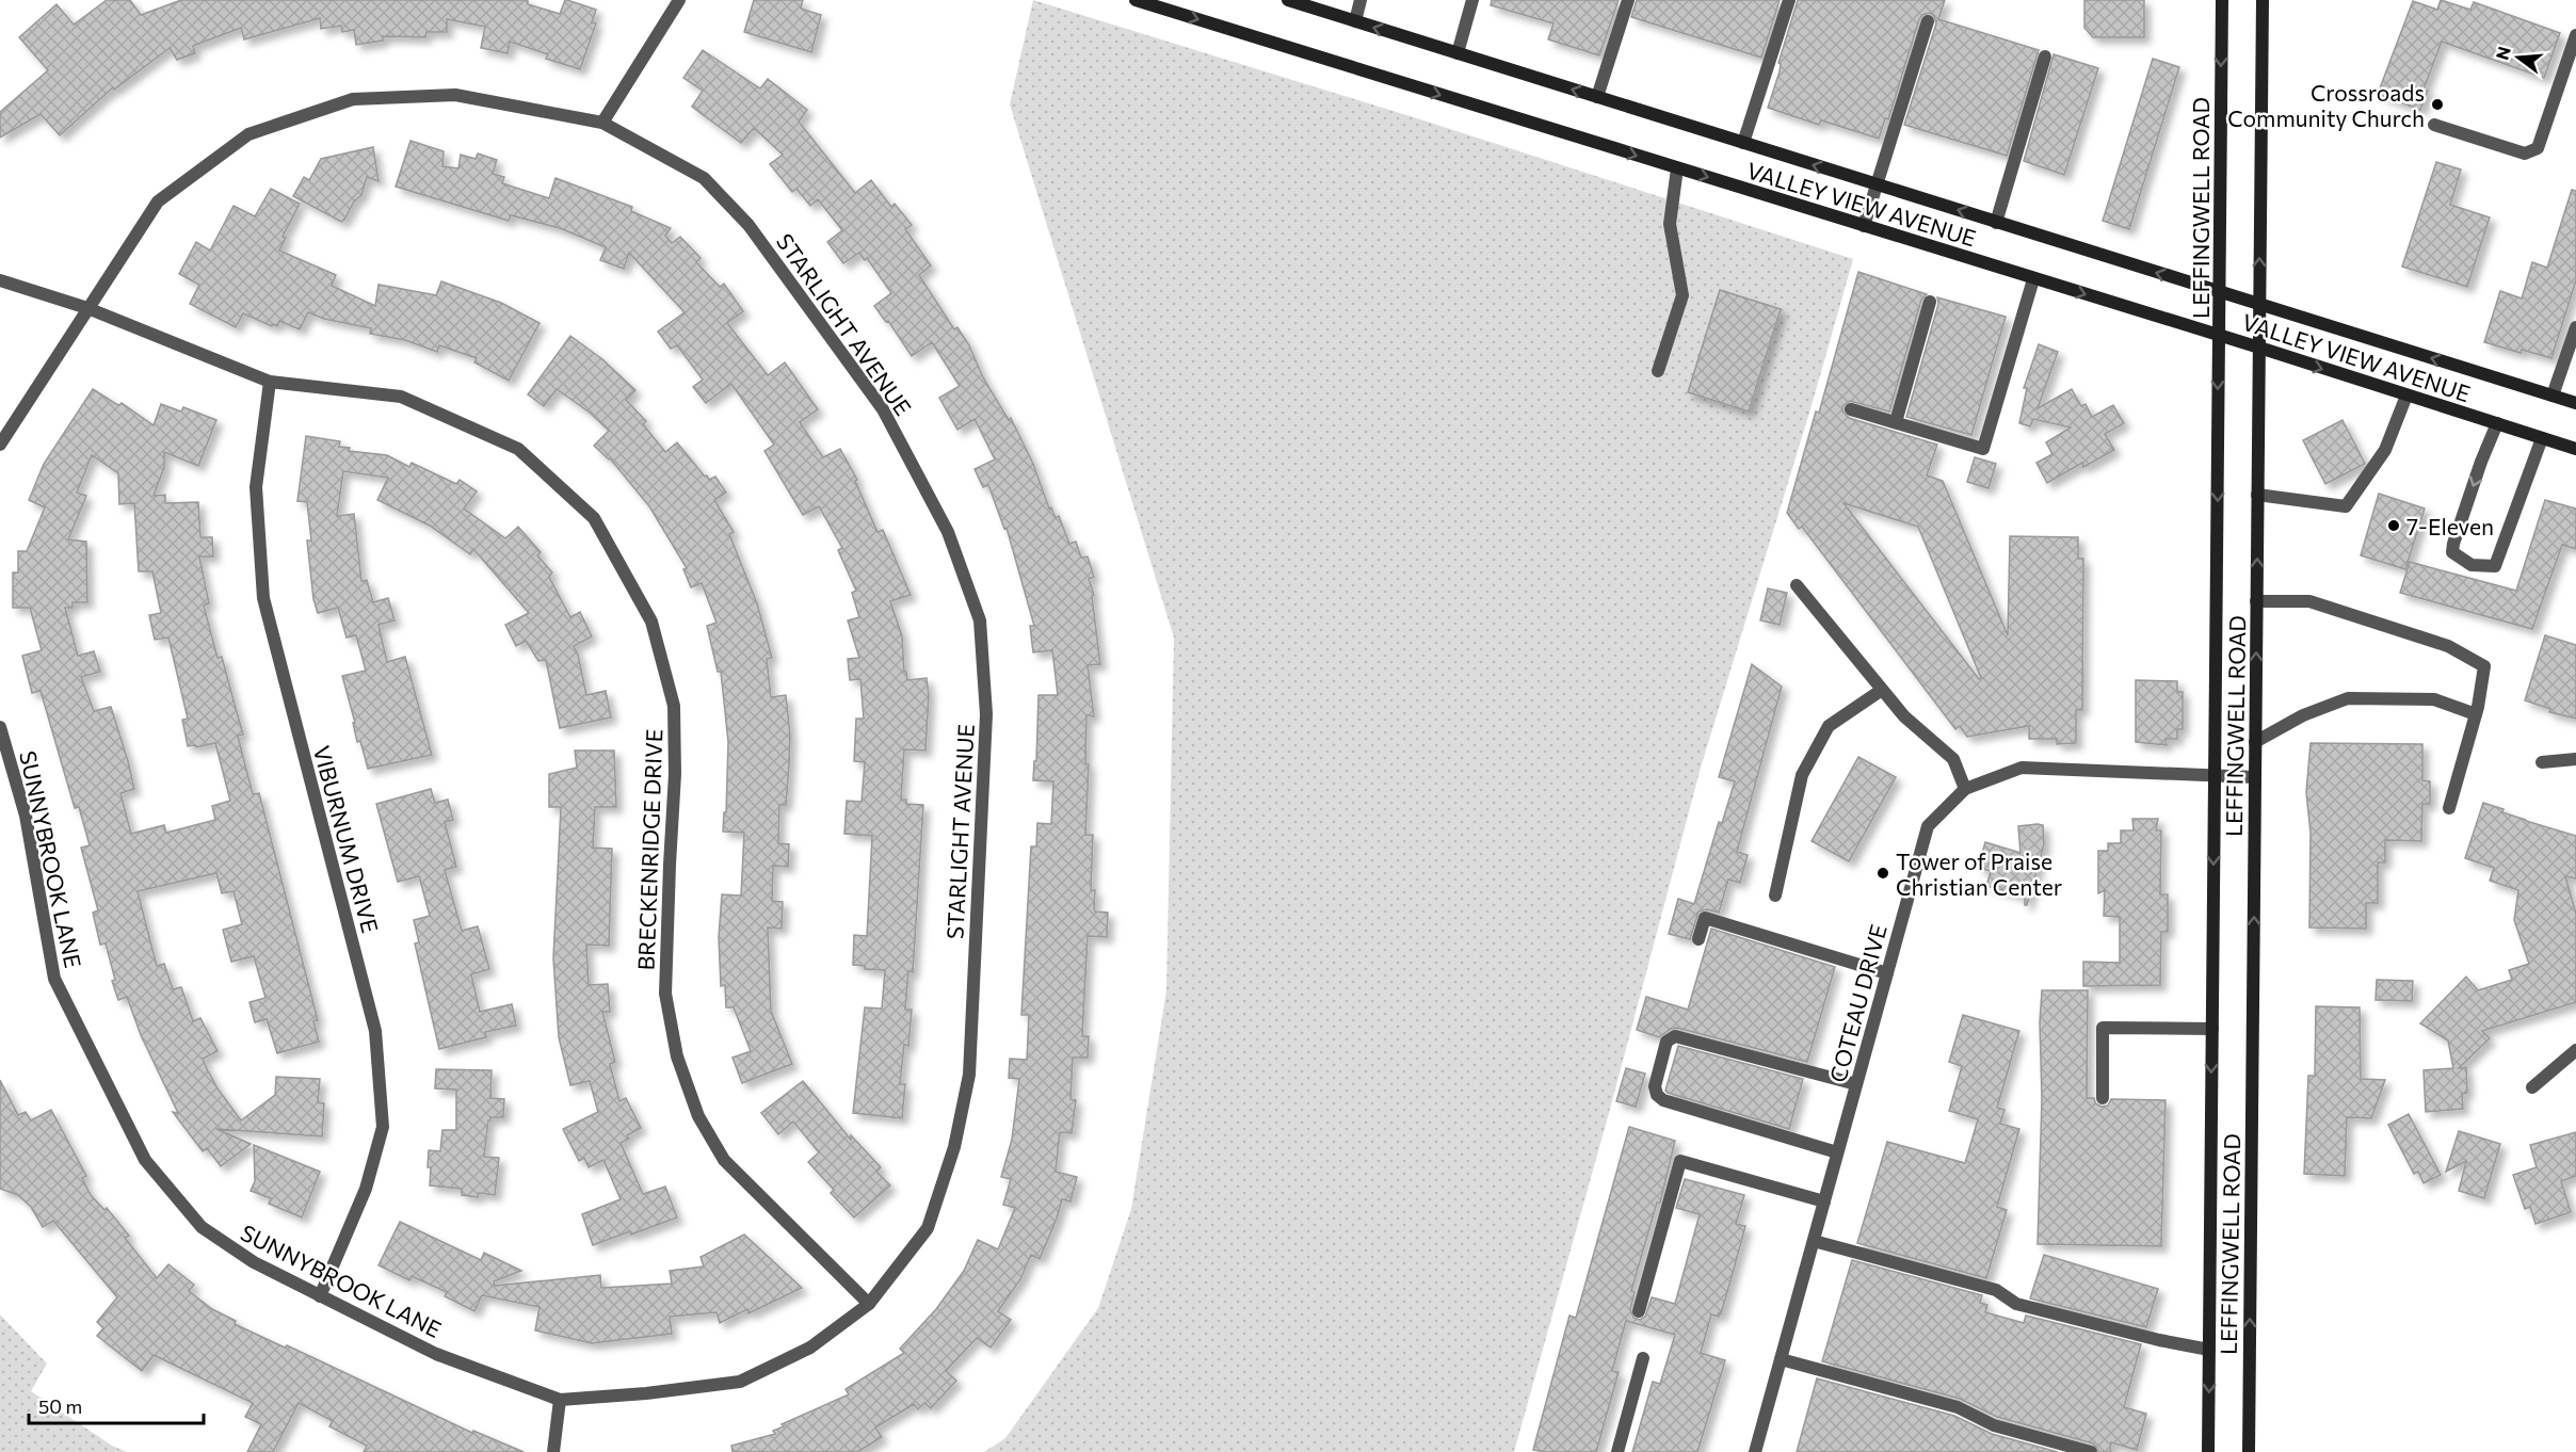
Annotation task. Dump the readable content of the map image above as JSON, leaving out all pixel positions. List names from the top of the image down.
{
  "streets": {
    "main road": ["VALLEY VIEW AVENUE", "LEFFINGWELL ROAD"],
    "street": [
      "STARLIGHT AVENUE",
      "VIBURNUM DRIVE",
      "BRECKENRIDGE DRIVE",
      "SUNNYBROOK LANE",
      "COTEAU DRIVE"
    ]
  },
  "crossings": [
    ["VALLEY VIEW AVENUE", "LEFFINGWELL ROAD"],
    ["LEFFINGWELL ROAD", "COTEAU DRIVE"],
    ["STARLIGHT AVENUE", "BRECKENRIDGE DRIVE"],
    ["STARLIGHT AVENUE", "SUNNYBROOK LANE"],
    ["VIBURNUM DRIVE", "BRECKENRIDGE DRIVE"],
    ["VIBURNUM DRIVE", "SUNNYBROOK LANE"],
    ["BRECKENRIDGE DRIVE", "SUNNYBROOK LANE"]
  ],
  "places": ["Crossroads Community Church", "7-Eleven", "Tower of Praise Christian Center"],
  "scale_bar": "50 m",
  "north": "left"
}
